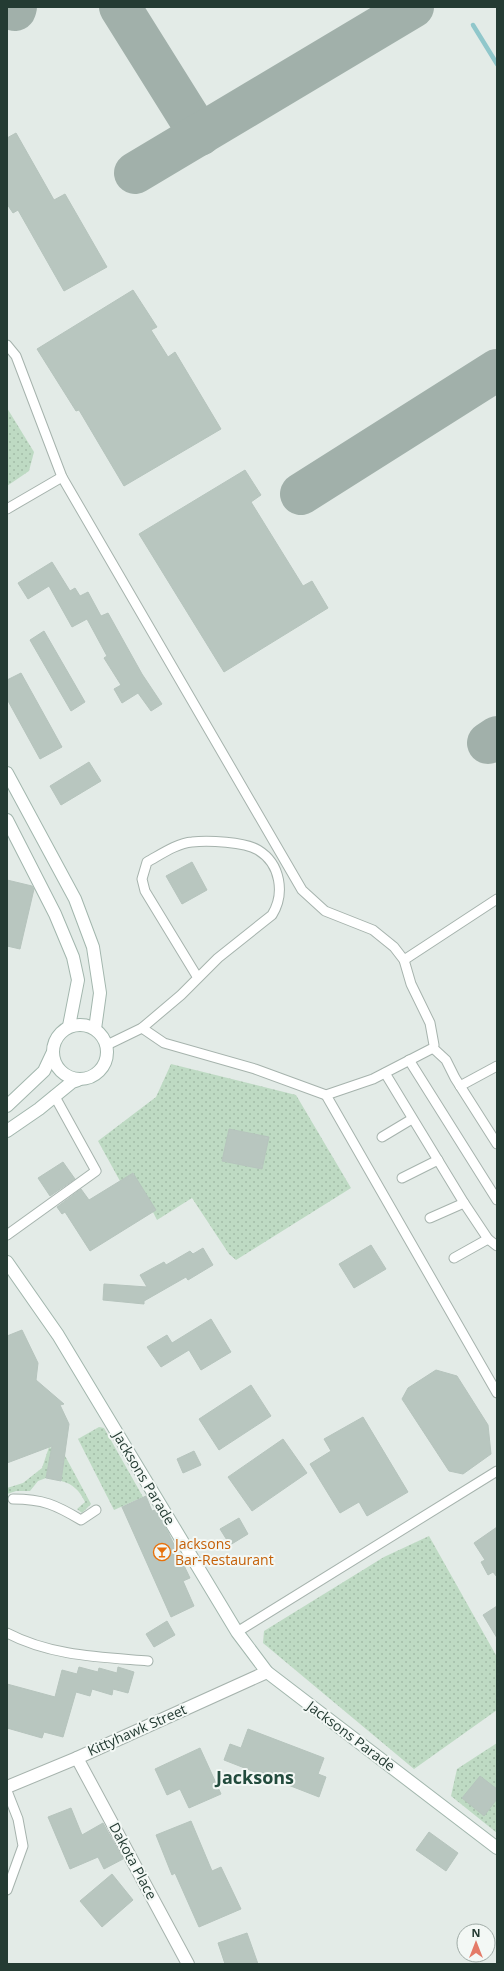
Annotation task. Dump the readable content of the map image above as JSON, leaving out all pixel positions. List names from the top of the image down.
{
  "streets": {
    "street": ["Jacksons Parade", "Kittyhawk Street", "Dakota Place"]
  },
  "crossings": [
    ["Jacksons Parade", "Kittyhawk Street"],
    ["Kittyhawk Street", "Dakota Place"]
  ],
  "districts": ["Jacksons"],
  "places": {
    "bar": ["Jacksons Bar-Restaurant"]
  },
  "north": "top"
}
